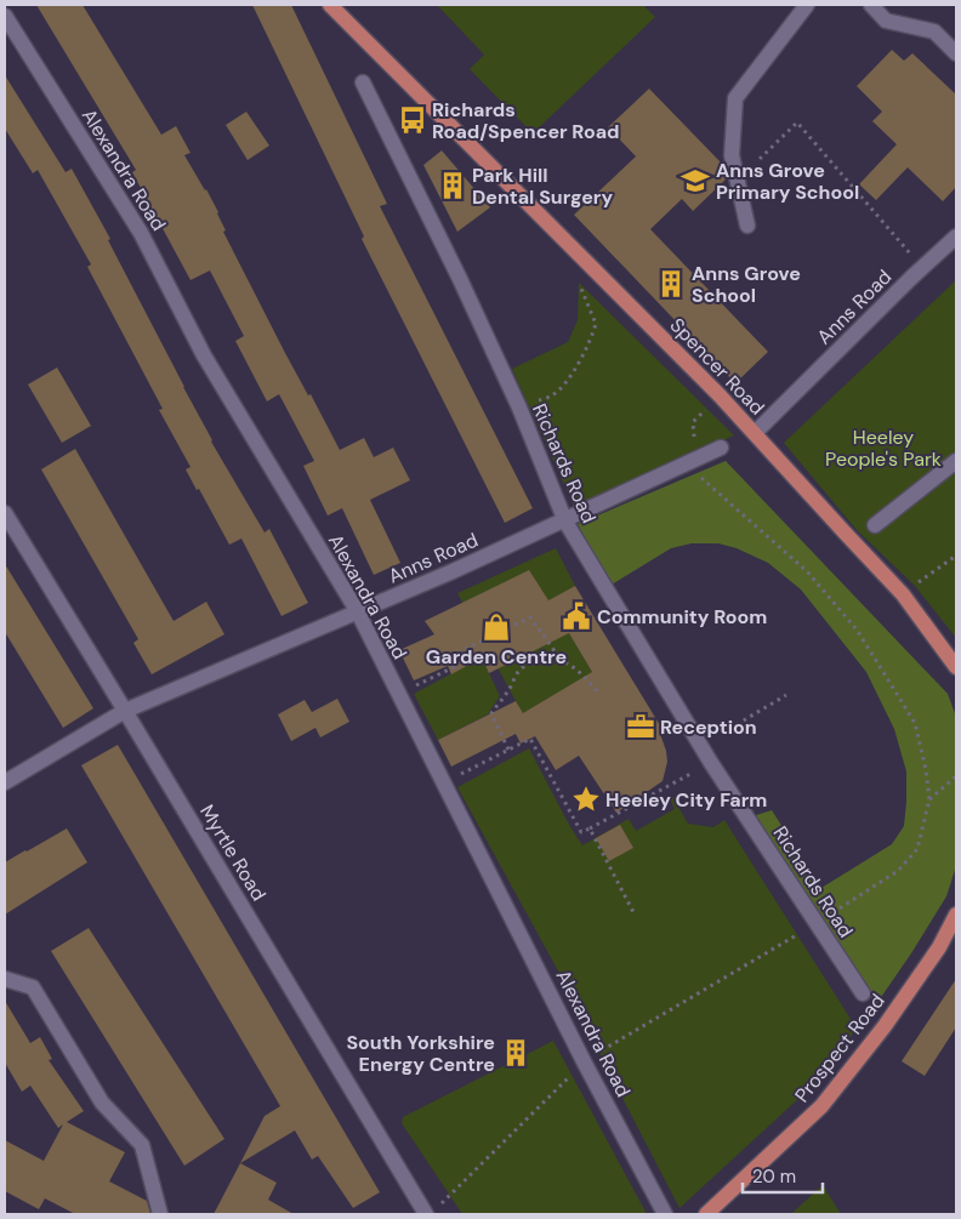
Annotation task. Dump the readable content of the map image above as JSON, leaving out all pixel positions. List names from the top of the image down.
{
  "streets": {
    "main road": ["Spencer Road", "Prospect Road"],
    "street": [
      "Alexandra Road",
      "Anns Road",
      "Richards Road",
      "Myrtle Road"
    ]
  },
  "crossings": [
    ["Alexandra Road", "Anns Road"],
    ["Anns Road", "Spencer Road"],
    ["Anns Road", "Richards Road"],
    ["Anns Road", "Myrtle Road"]
  ],
  "parks": ["Heeley People's Park"],
  "places": {
    "bus stop": ["Richards Road/Spencer Road"],
    "school or university": ["Anns Grove Primary School"],
    "building": ["Park Hill Dental Surgery", "Anns Grove School", "South Yorkshire Energy Centre"],
    "public building": ["Community Room"],
    "shop": ["Garden Centre"],
    "office": ["Reception"],
    "place": ["Heeley City Farm"]
  },
  "scale_bar": "20 m"
}
